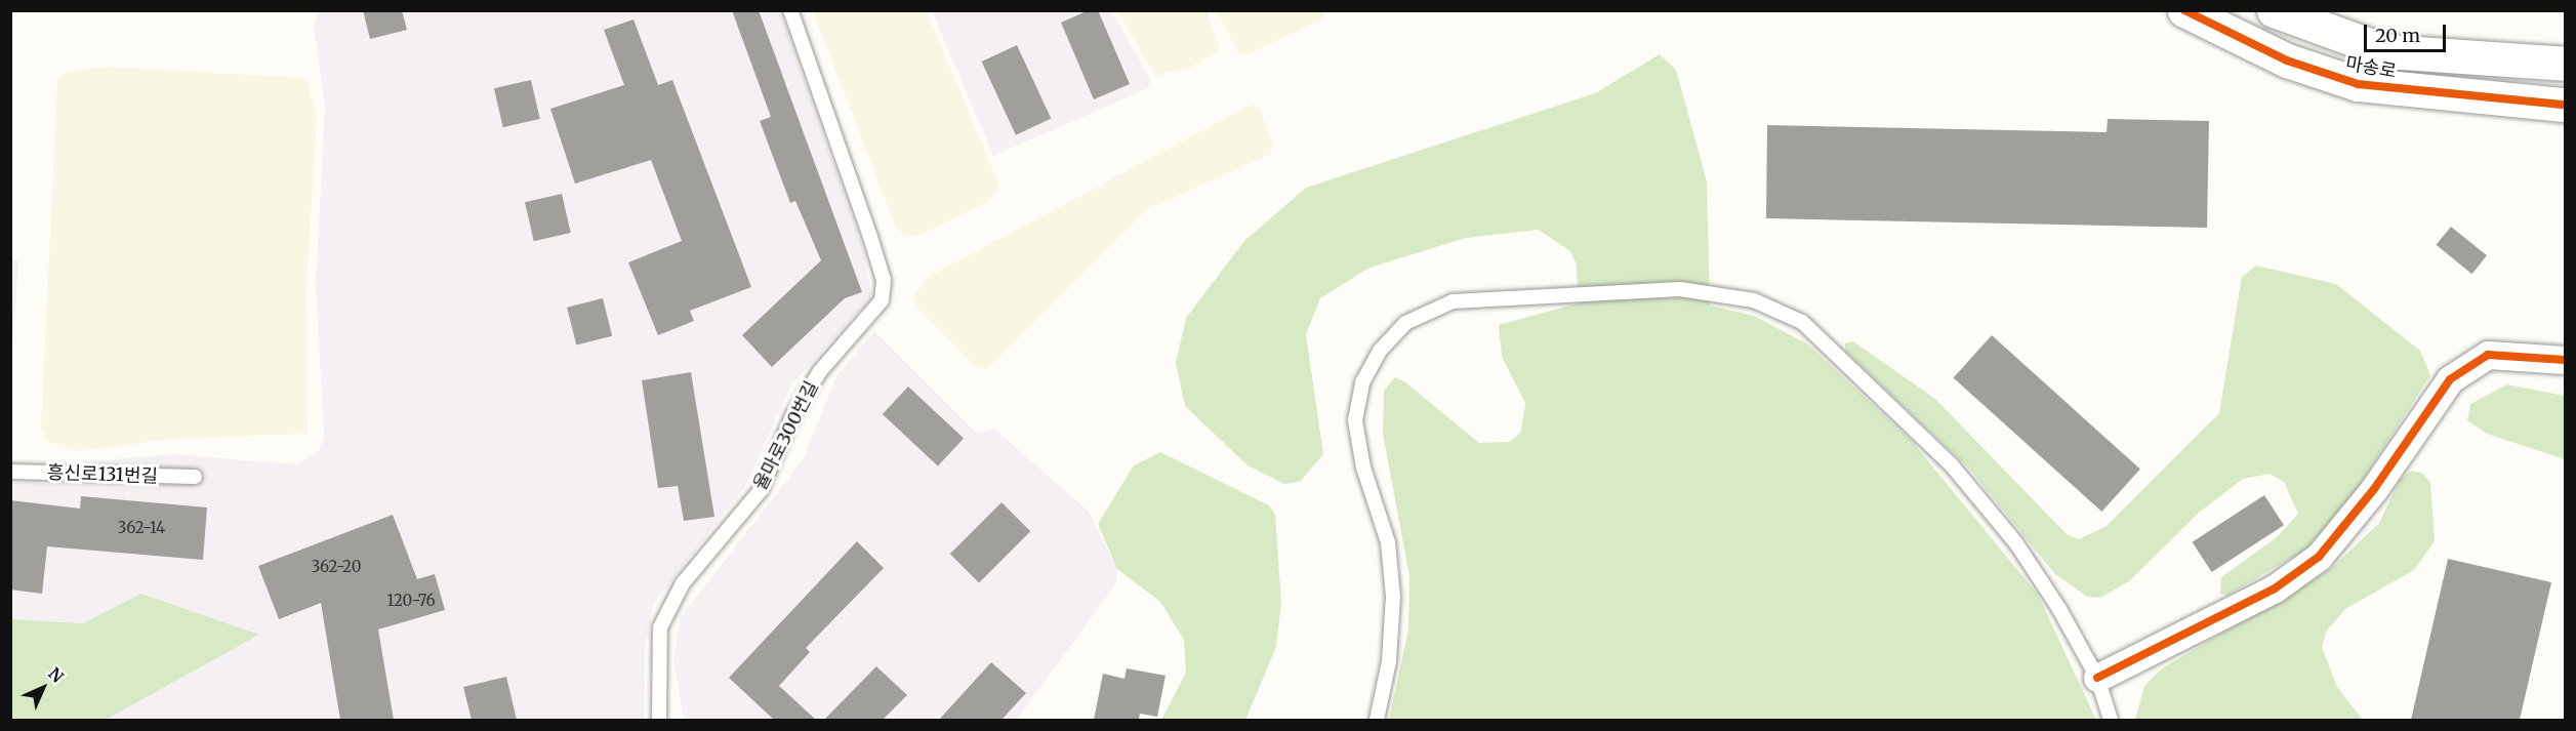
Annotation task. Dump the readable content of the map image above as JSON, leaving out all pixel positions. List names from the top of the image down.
{
  "streets": {
    "street": ["마송로"],
    "lane": ["율마로300번길", "흥신로131번길"]
  },
  "house_numbers": ["362-14", "362-20", "120-76"],
  "scale_bar": "20 m",
  "north": "top right"
}
